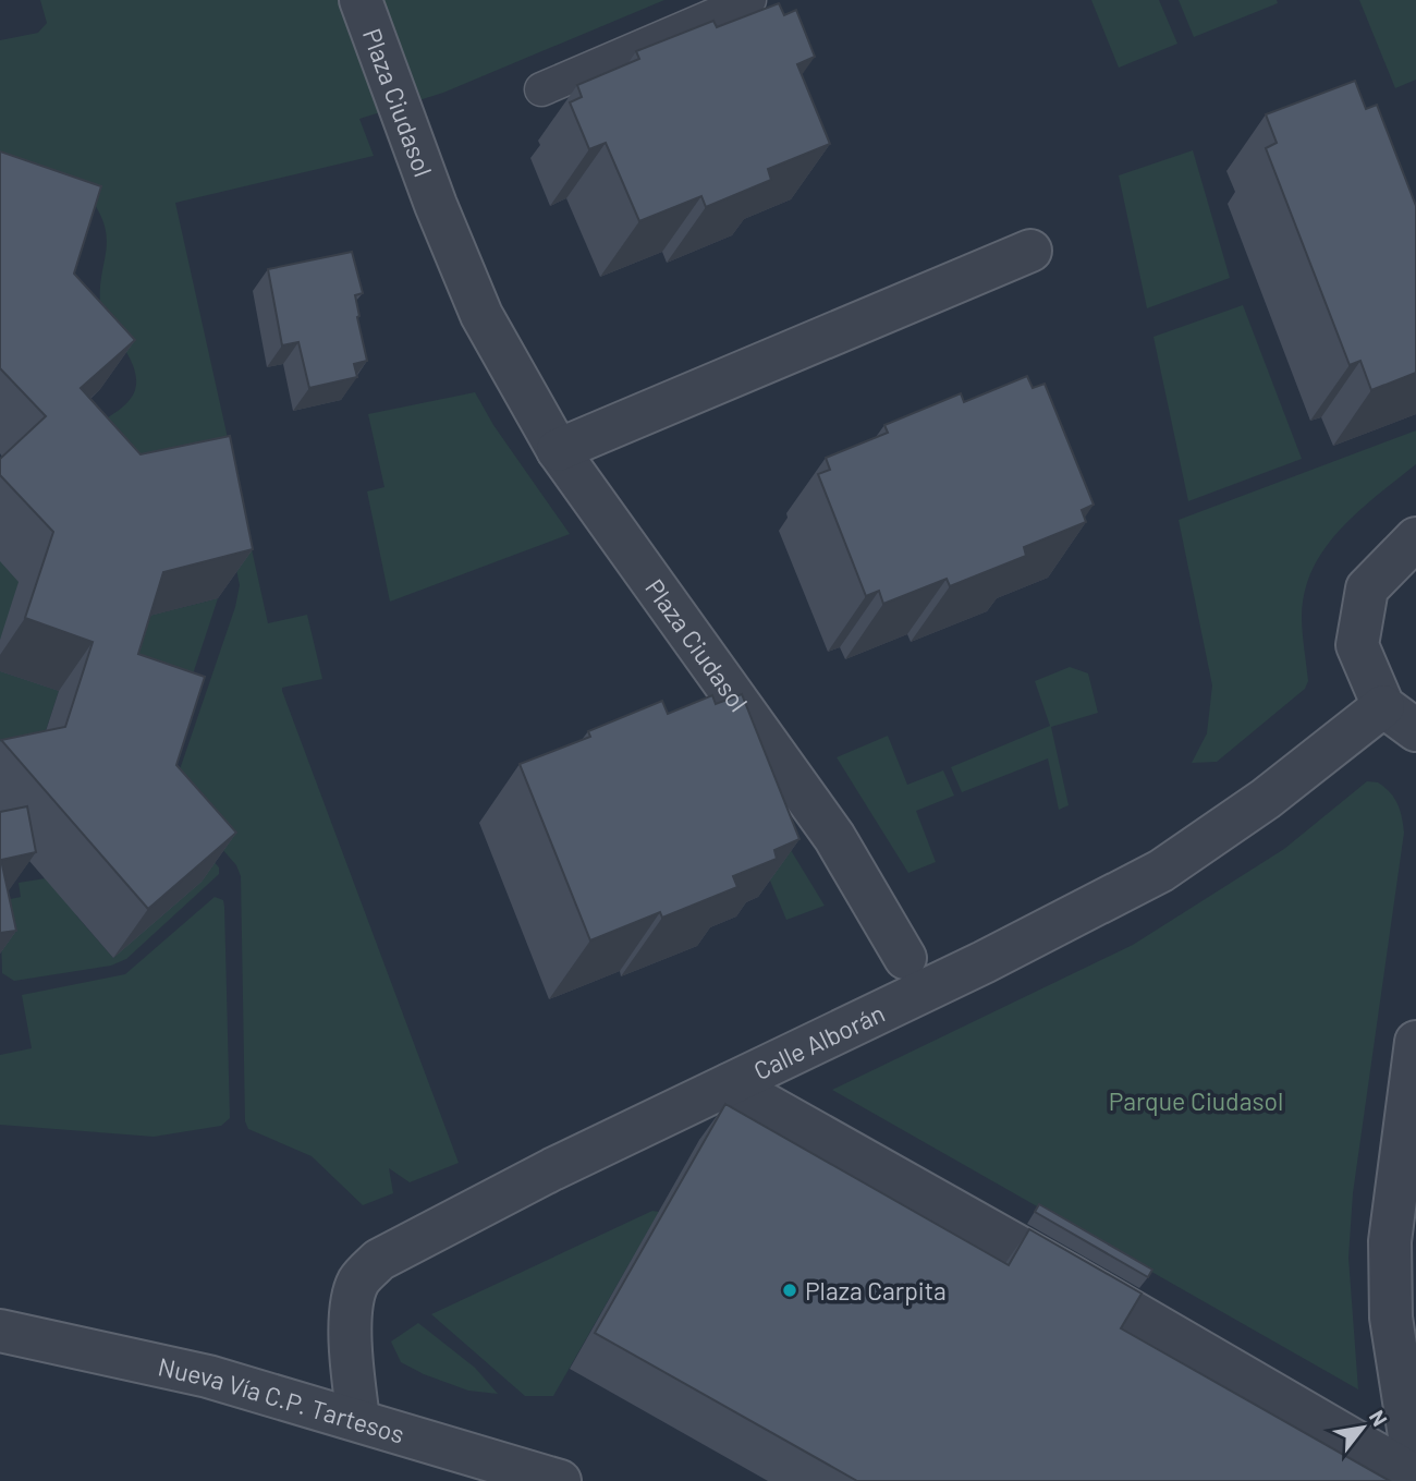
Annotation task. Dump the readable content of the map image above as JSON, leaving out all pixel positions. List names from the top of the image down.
{
  "streets": {
    "street": ["Plaza Ciudasol", "Calle Alborán", "Nueva Vía C.P. Tartesos"]
  },
  "crossings": [
    ["Calle Alborán", "Nueva Vía C.P. Tartesos"]
  ],
  "parks": ["Parque Ciudasol"],
  "places": ["Plaza Carpita"],
  "north": "top right"
}
